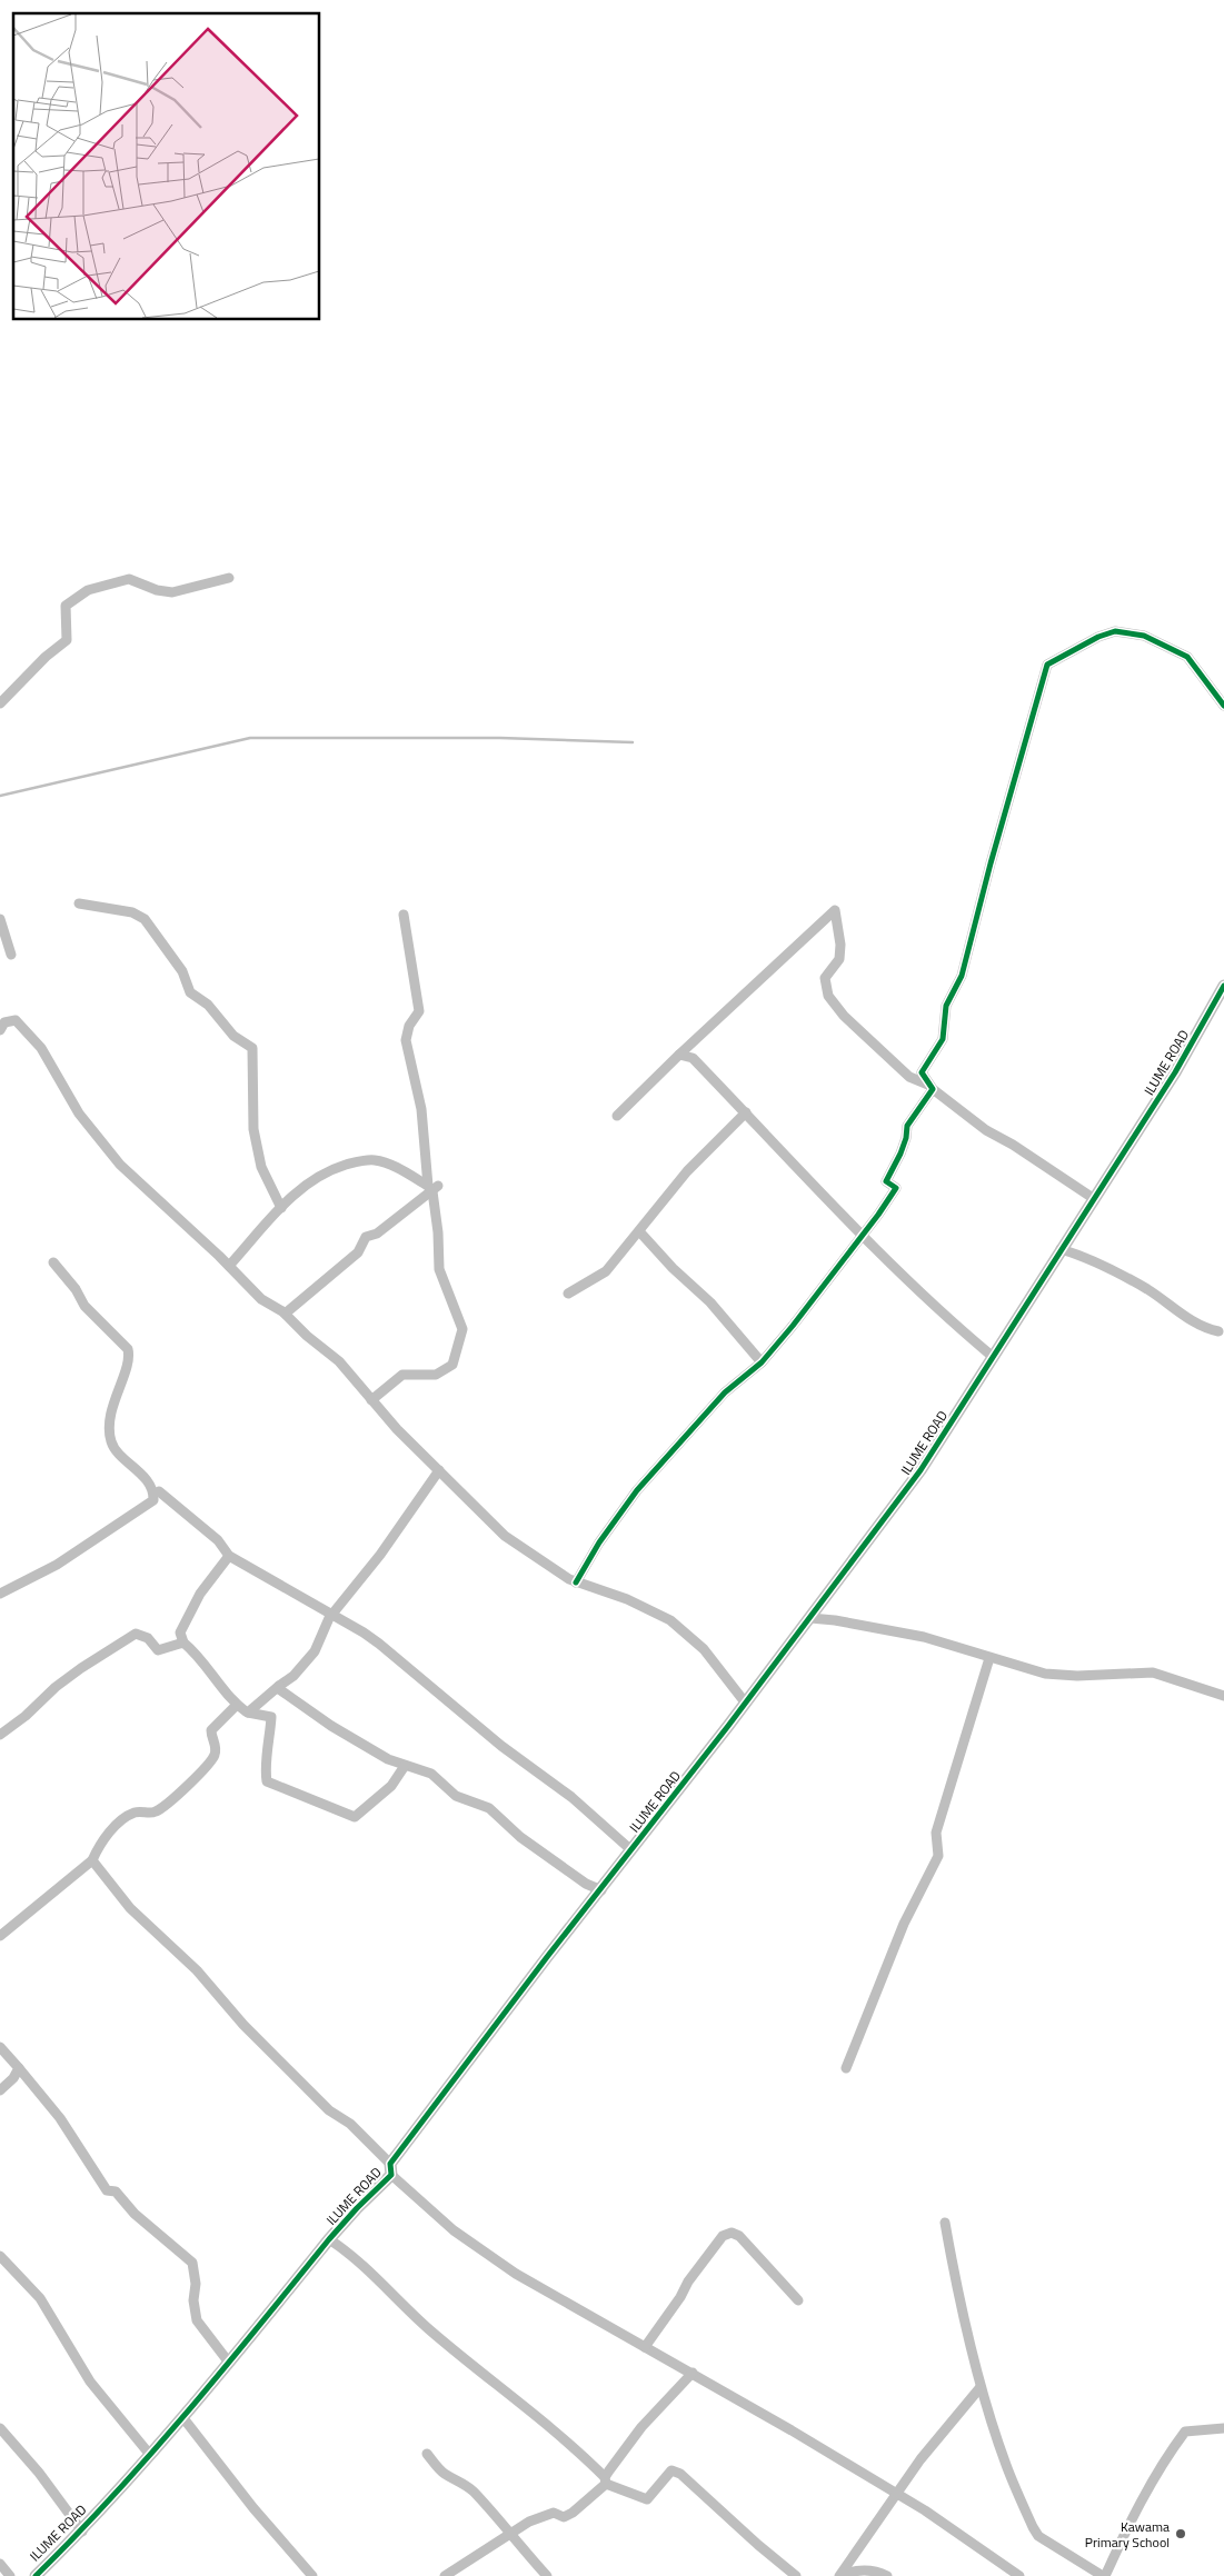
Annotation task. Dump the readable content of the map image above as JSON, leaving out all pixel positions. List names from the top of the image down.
{
  "streets": {
    "street": ["ILUME ROAD"]
  },
  "places": ["Kawama Primary School"]
}
